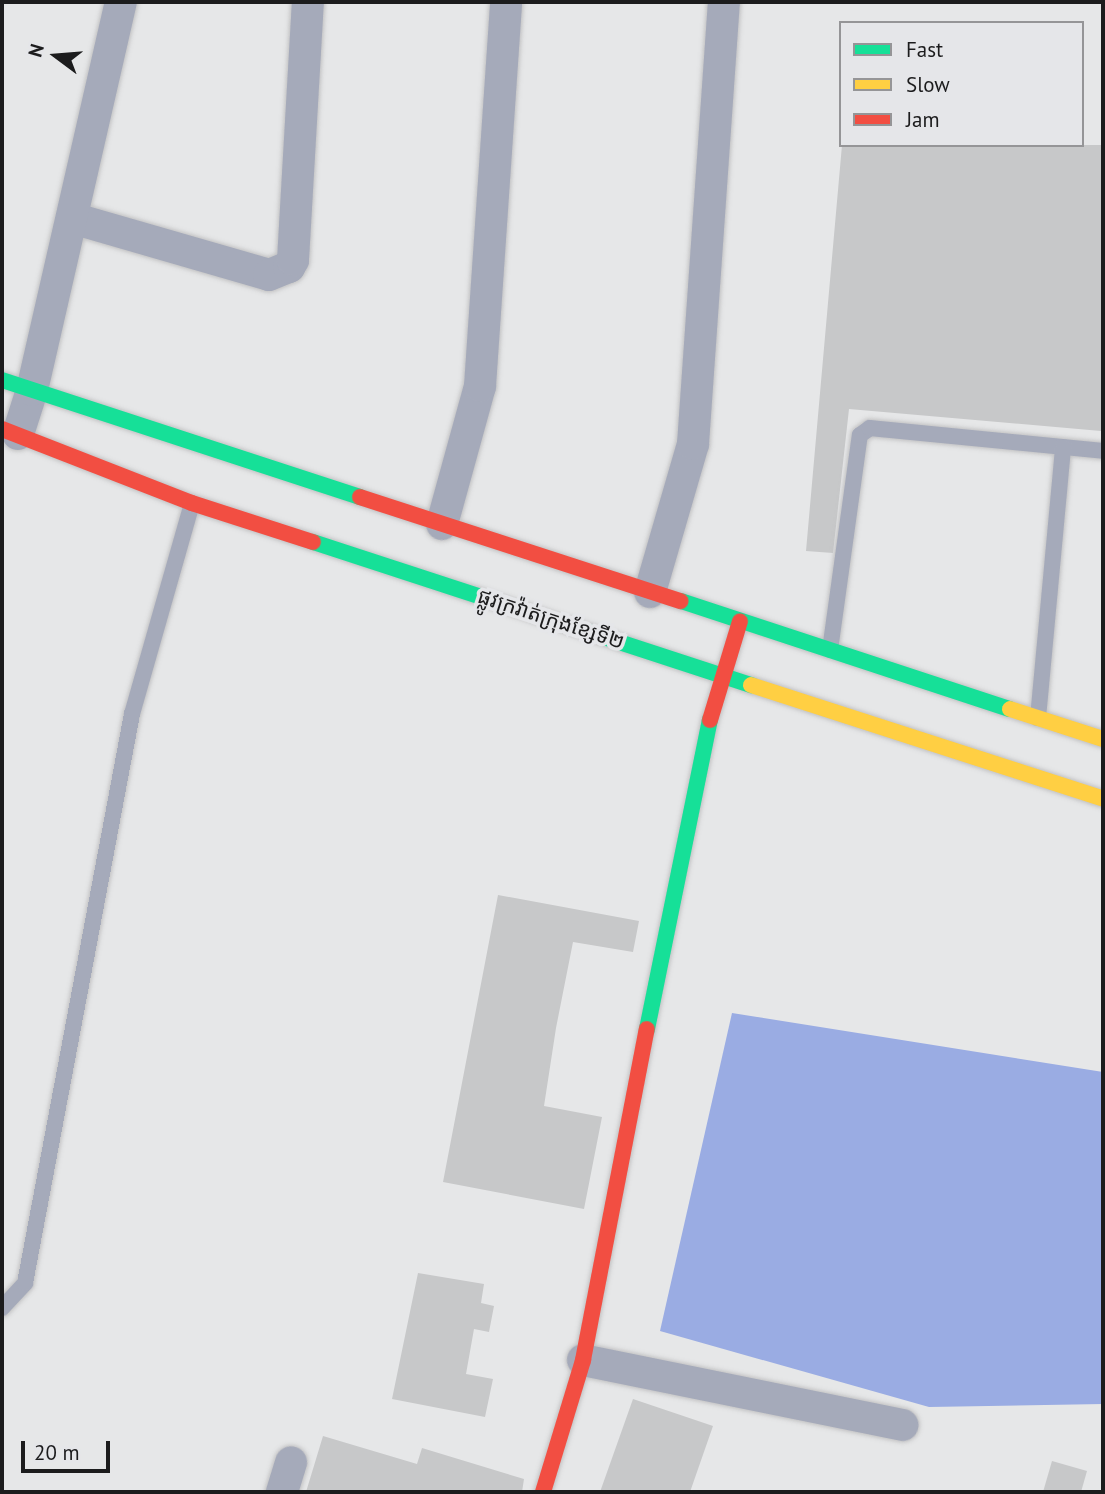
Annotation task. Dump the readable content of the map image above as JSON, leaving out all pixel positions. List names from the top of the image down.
{
  "streets": {
    "main road": ["ផ្លូវក្រវ៉ាត់ក្រុងខ្សែទី២"]
  },
  "legend": ["Fast", "Slow", "Jam"],
  "scale_bar": "20 m",
  "north": "left"
}
